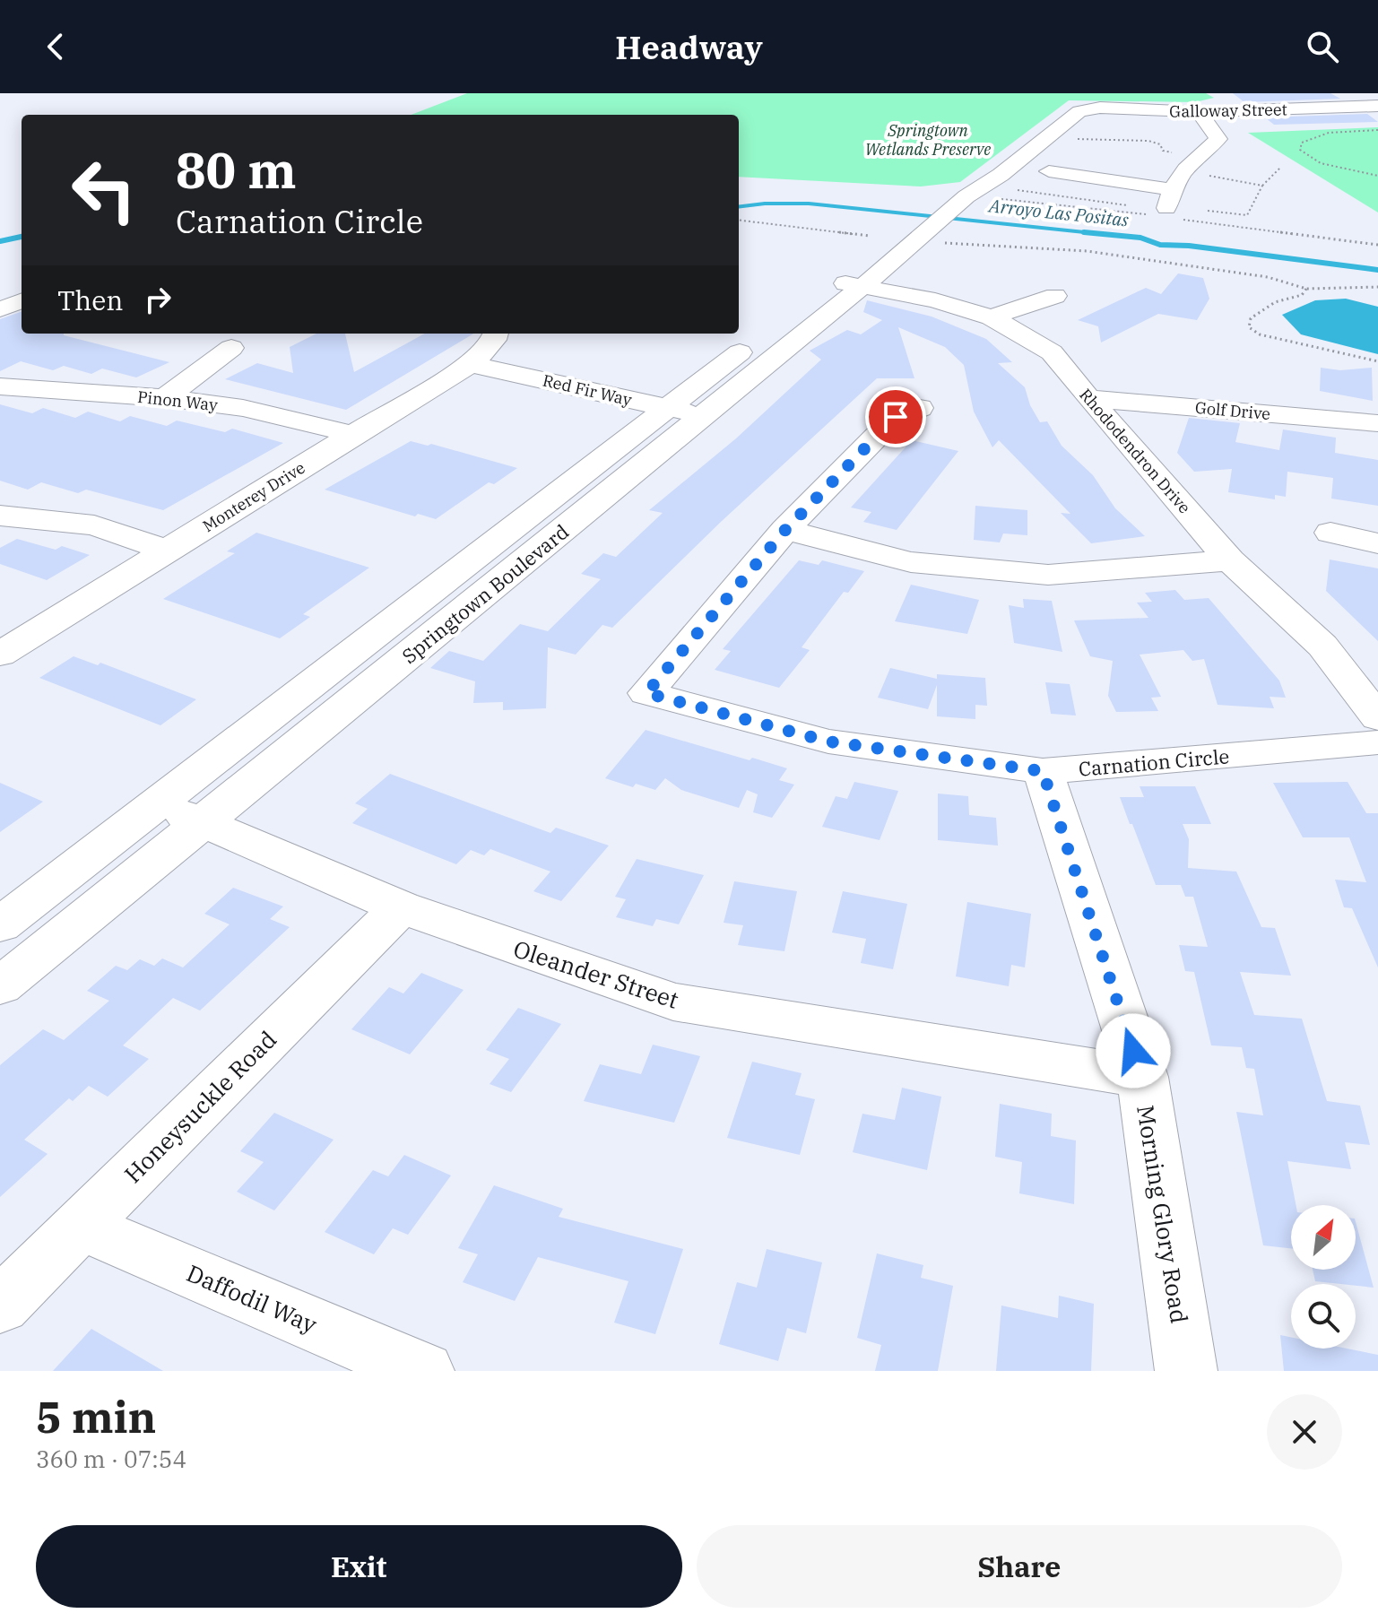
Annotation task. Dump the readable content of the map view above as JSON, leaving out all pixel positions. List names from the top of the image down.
{
  "streets": {
    "street": [
      "Galloway Street",
      "Red Fir Way",
      "Pinon Way",
      "Golf Drive",
      "Rhododendron Drive",
      "Monterey Drive",
      "Springtown Boulevard",
      "Carnation Circle",
      "Oleander Street",
      "Honeysuckle Road",
      "Morning Glory Road",
      "Daffodil Way"
    ]
  },
  "crossings": [
    ["Galloway Street", "Springtown Boulevard"],
    ["Red Fir Way", "Monterey Drive"],
    ["Red Fir Way", "Springtown Boulevard"],
    ["Pinon Way", "Monterey Drive"],
    ["Golf Drive", "Rhododendron Drive"],
    ["Rhododendron Drive", "Springtown Boulevard"],
    ["Springtown Boulevard", "Oleander Street"],
    ["Carnation Circle", "Morning Glory Road"],
    ["Oleander Street", "Honeysuckle Road"],
    ["Oleander Street", "Morning Glory Road"],
    ["Honeysuckle Road", "Daffodil Way"]
  ],
  "water": ["Arroyo Las Positas"],
  "parks": ["Springtown Wetlands Preserve"],
  "north": "top right",
  "page": {
    "header": "Headway",
    "turn": ["80 m", "Carnation Circle"],
    "then": "Then",
    "heading": ["5 min", "360 m · 07:54"],
    "buttons": ["Exit", "Share"]
  }
}
